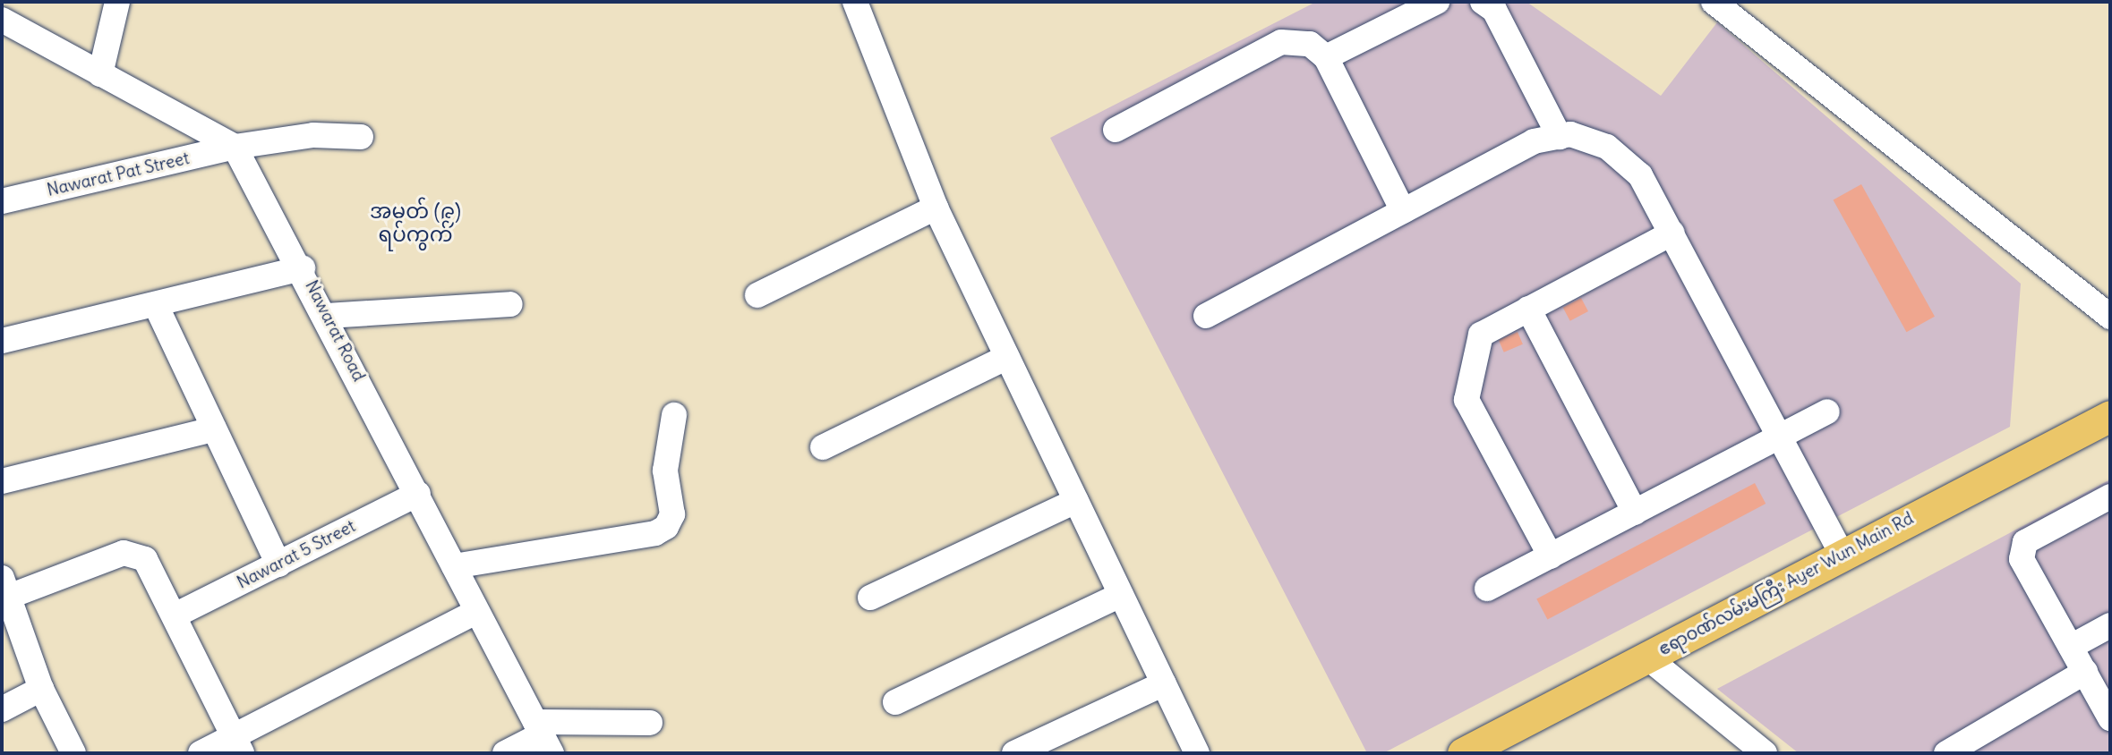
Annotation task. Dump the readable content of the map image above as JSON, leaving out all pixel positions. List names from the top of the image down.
{
  "streets": {
    "main road": ["ဧရာဝဏ်လမ်းမကြီး Ayer Wun Main Rd"],
    "street": ["Nawarat Pat Street", "Nawarat Road", "Nawarat 5 Street"]
  },
  "crossings": [
    ["Nawarat Pat Street", "Nawarat Road"],
    ["Nawarat Road", "Nawarat 5 Street"]
  ],
  "districts": ["အမှတ် (၉) ရပ်ကွက်"]
}
